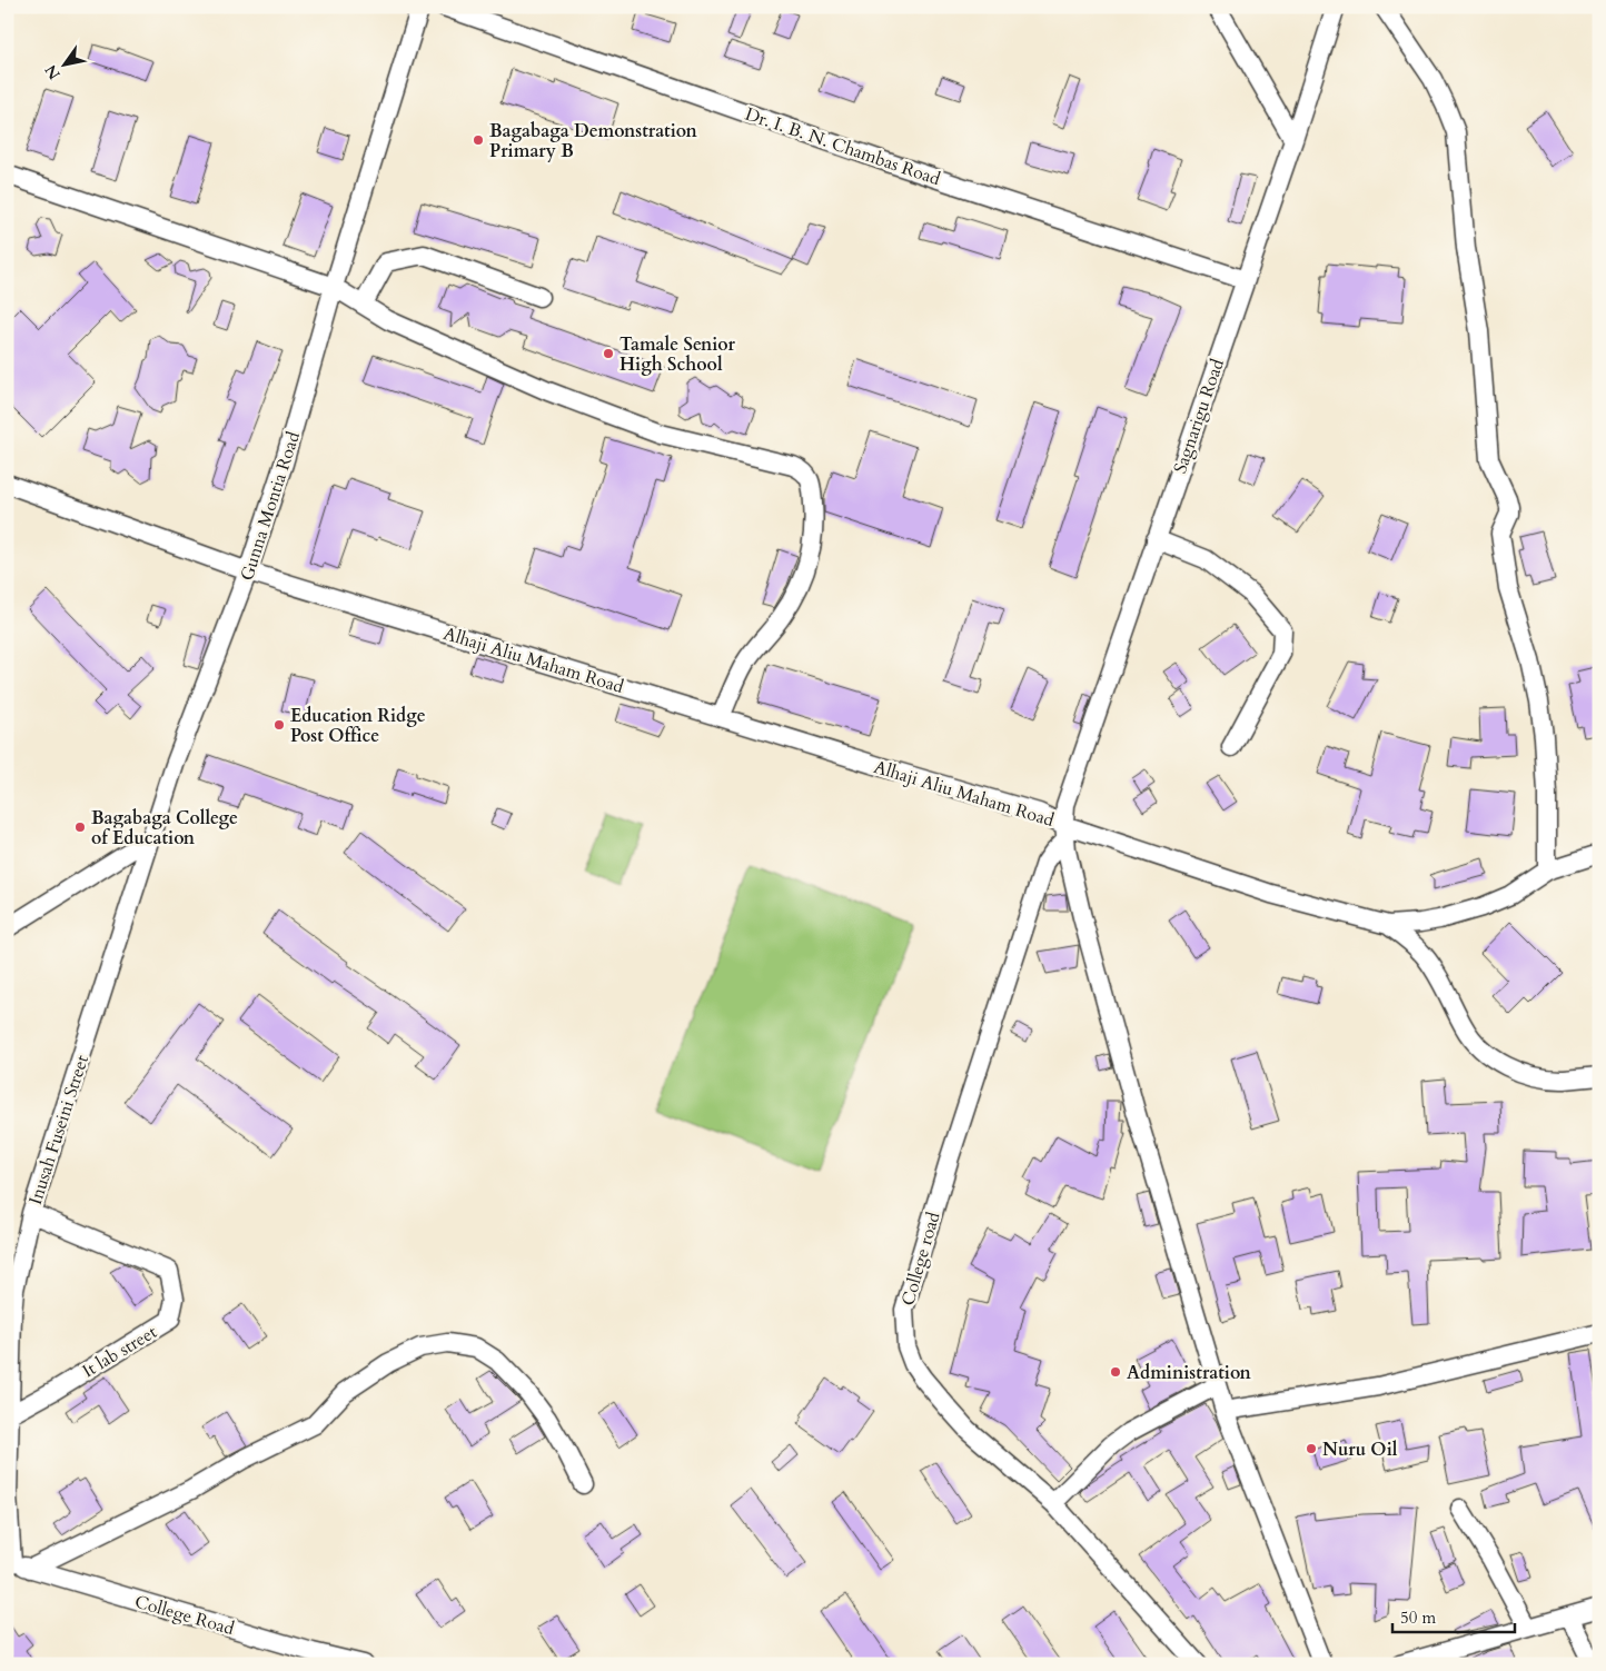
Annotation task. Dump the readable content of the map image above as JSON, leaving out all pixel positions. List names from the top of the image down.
{
  "streets": {
    "street": [
      "Dr. I. B. N. Chambas Road",
      "Sagnarigu Road",
      "Gunna Montia Road",
      "Alhaji Aliu Maham Road",
      "Inusah Fuseini Street",
      "College road",
      "It lab street",
      "College Road"
    ]
  },
  "crossings": [
    ["Dr. I. B. N. Chambas Road", "Sagnarigu Road"],
    ["Sagnarigu Road", "Alhaji Aliu Maham Road"],
    ["Sagnarigu Road", "College road"],
    ["Gunna Montia Road", "Alhaji Aliu Maham Road"],
    ["Gunna Montia Road", "Inusah Fuseini Street"],
    ["Alhaji Aliu Maham Road", "College road"],
    ["Inusah Fuseini Street", "It lab street"],
    ["Inusah Fuseini Street", "College Road"]
  ],
  "places": [
    "Bagabaga Demonstration Primary B",
    "Tamale Senior High School",
    "Education Ridge Post Office",
    "Bagabaga College of Education",
    "Administration",
    "Nuru Oil"
  ],
  "scale_bar": "50 m",
  "north": "bottom left"
}
